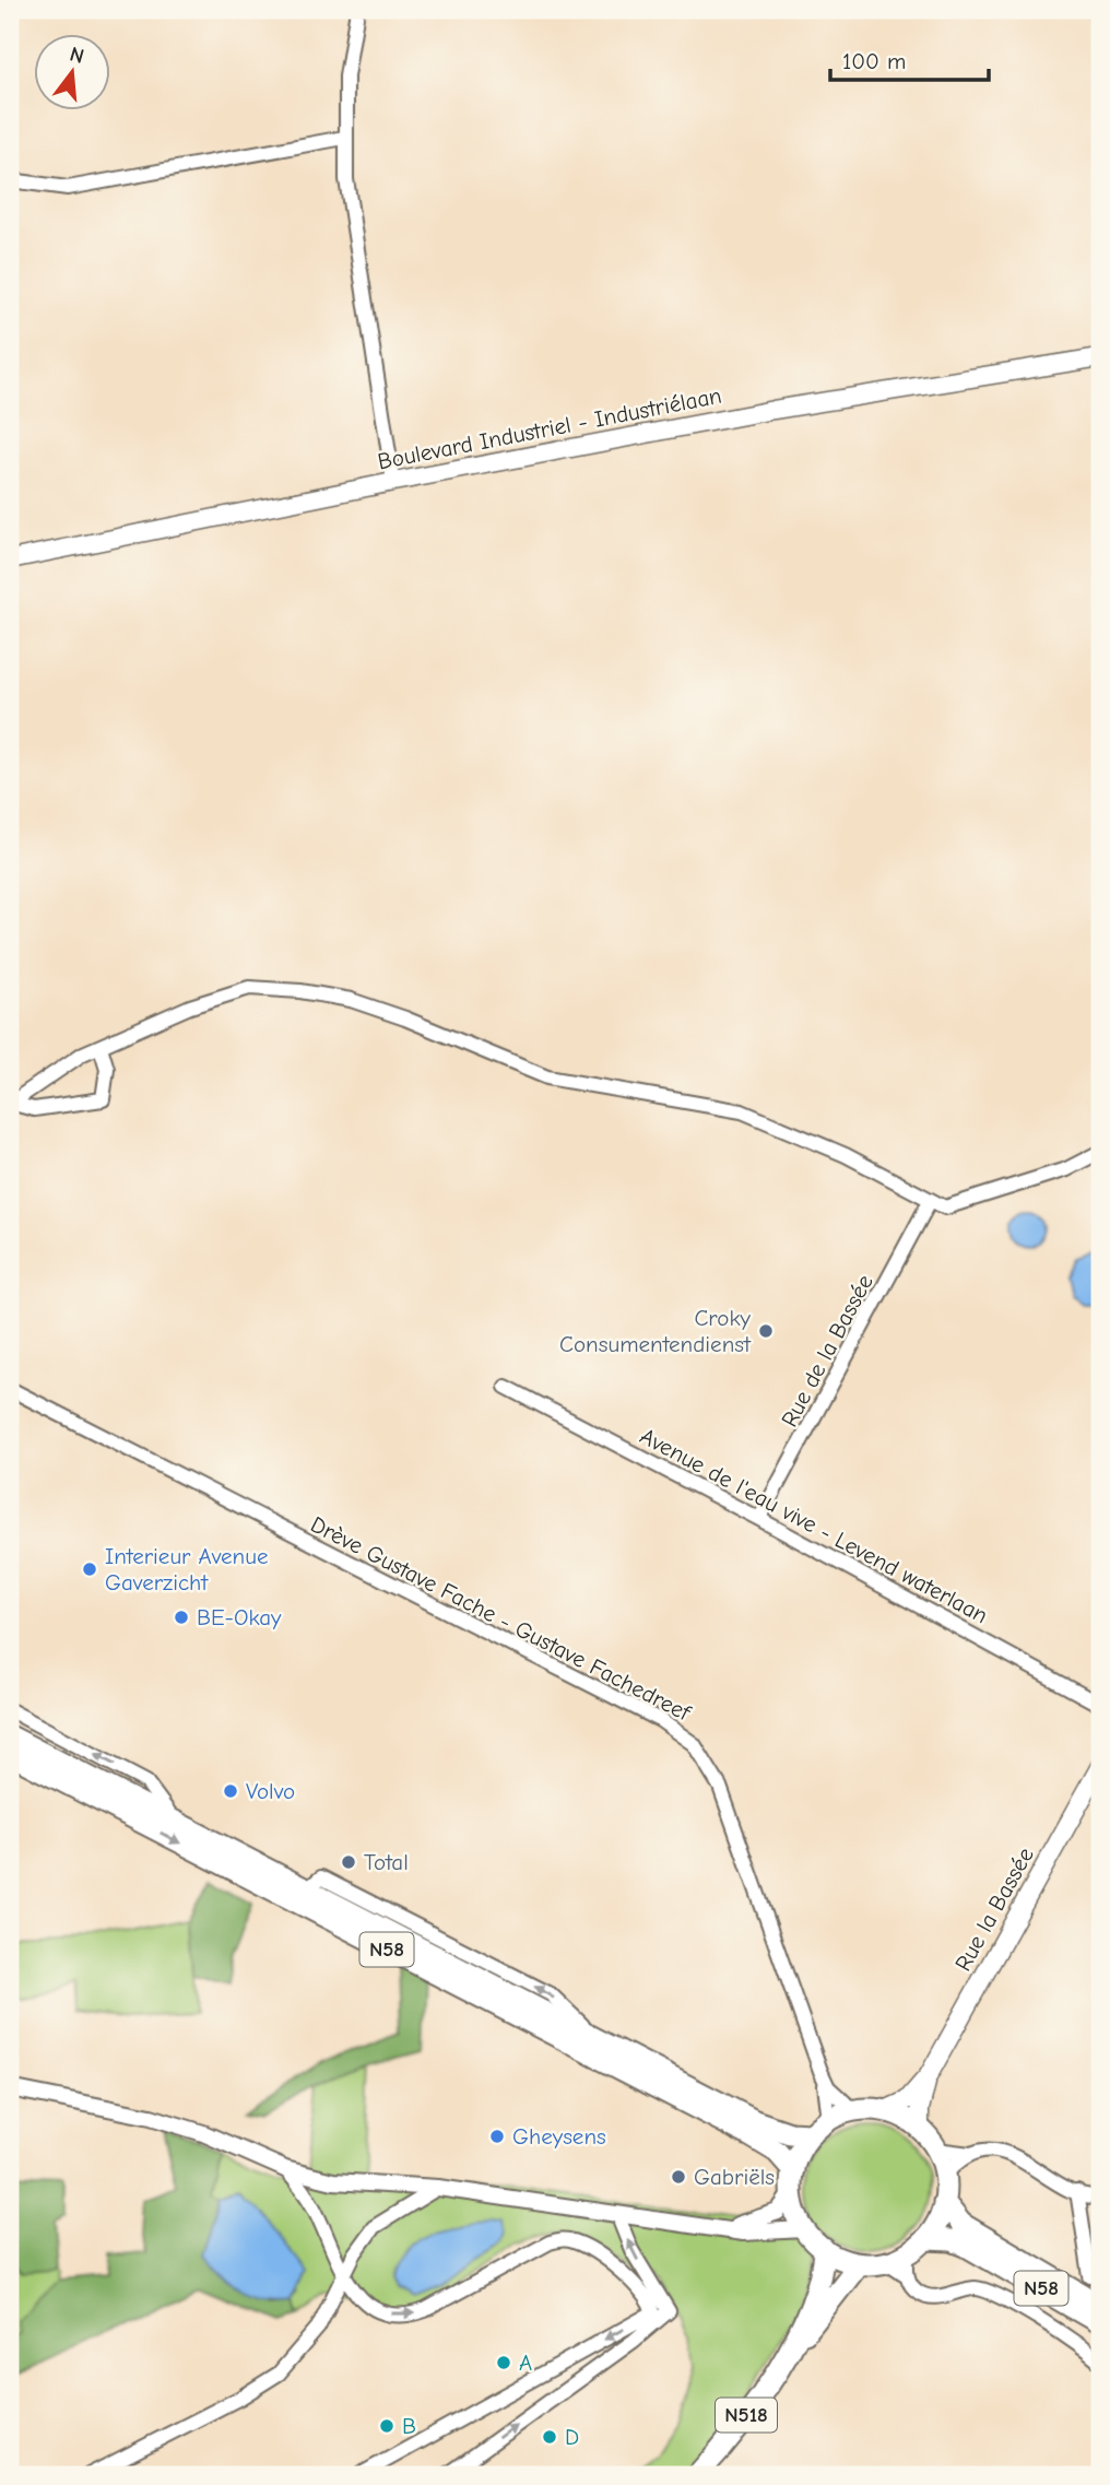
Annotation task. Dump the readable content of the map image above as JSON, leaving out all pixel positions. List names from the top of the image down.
{
  "streets": {
    "highway": ["N58", "N518"],
    "main road": ["Boulevard Industriel - Industriélaan", "Rue la Bassée"],
    "street": ["Rue de la Bassée", "Avenue de l'eau vive - Levend waterlaan", "Drève Gustave Fache - Gustave Fachedreef"]
  },
  "crossings": [
    ["Rue de la Bassée", "Avenue de l'eau vive - Levend waterlaan"],
    ["Drève Gustave Fache - Gustave Fachedreef", "Rue la Bassée"],
    ["Drève Gustave Fache - Gustave Fachedreef", "N58"],
    ["Drève Gustave Fache - Gustave Fachedreef", "N518"],
    ["Rue la Bassée", "N58"],
    ["Rue la Bassée", "N518"],
    ["N58", "N518"]
  ],
  "places": [
    "Croky Consumentendienst",
    "Interieur Avenue Gaverzicht",
    "BE-Okay",
    "Volvo",
    "Total",
    "Gheysens",
    "Gabriëls",
    "A",
    "B",
    "D"
  ],
  "scale_bar": "100 m",
  "north": "top"
}
